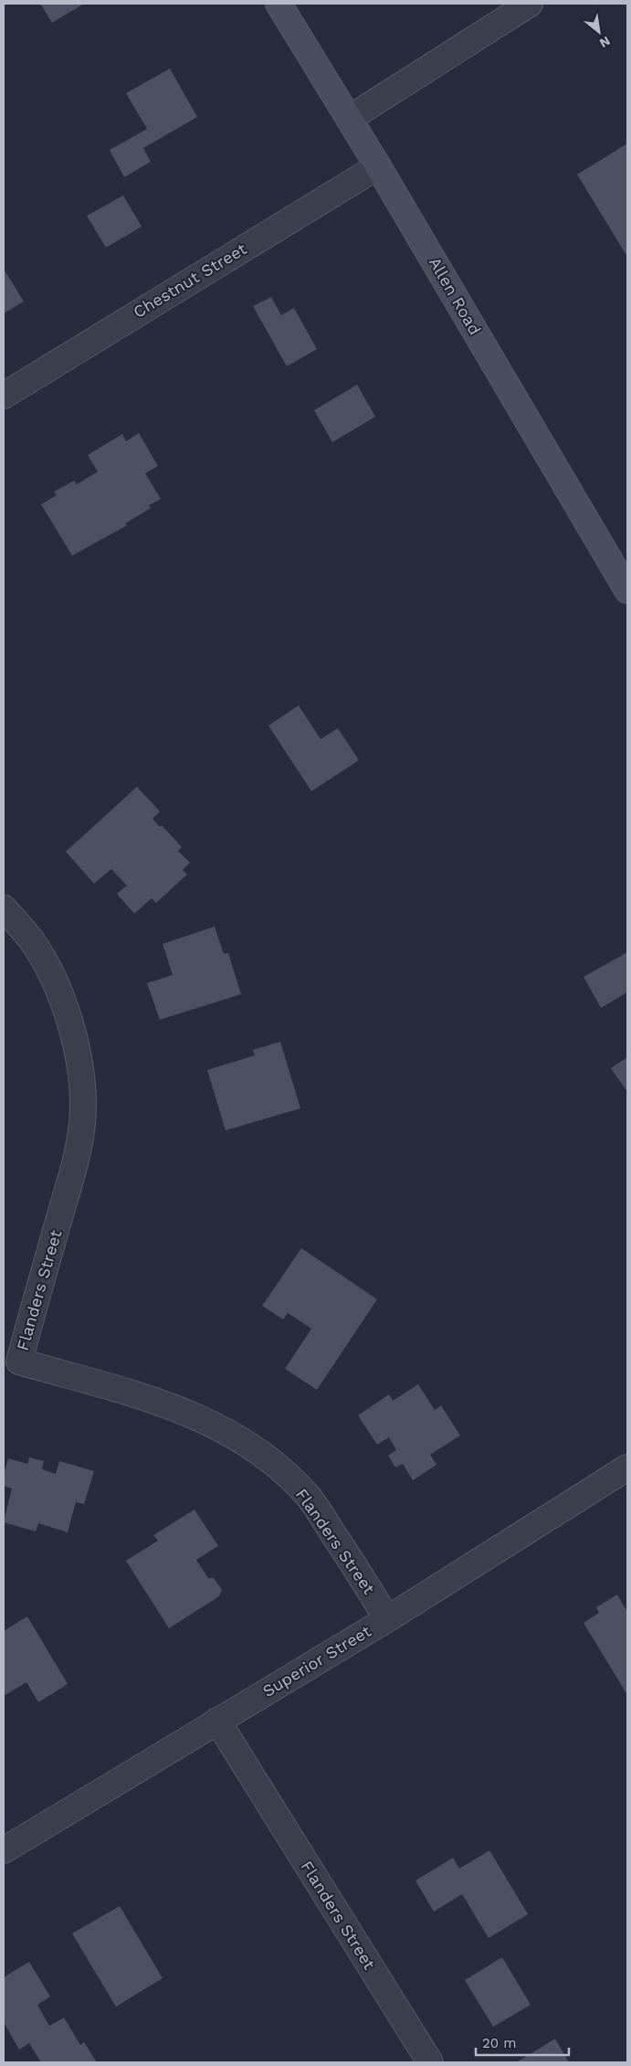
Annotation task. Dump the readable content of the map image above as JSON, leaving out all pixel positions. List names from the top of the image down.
{
  "streets": {
    "main road": ["Allen Road"],
    "street": ["Chestnut Street", "Flanders Street", "Superior Street"]
  },
  "crossings": [
    ["Chestnut Street", "Allen Road"],
    ["Flanders Street", "Superior Street"]
  ],
  "scale_bar": "20 m",
  "north": "bottom right"
}
